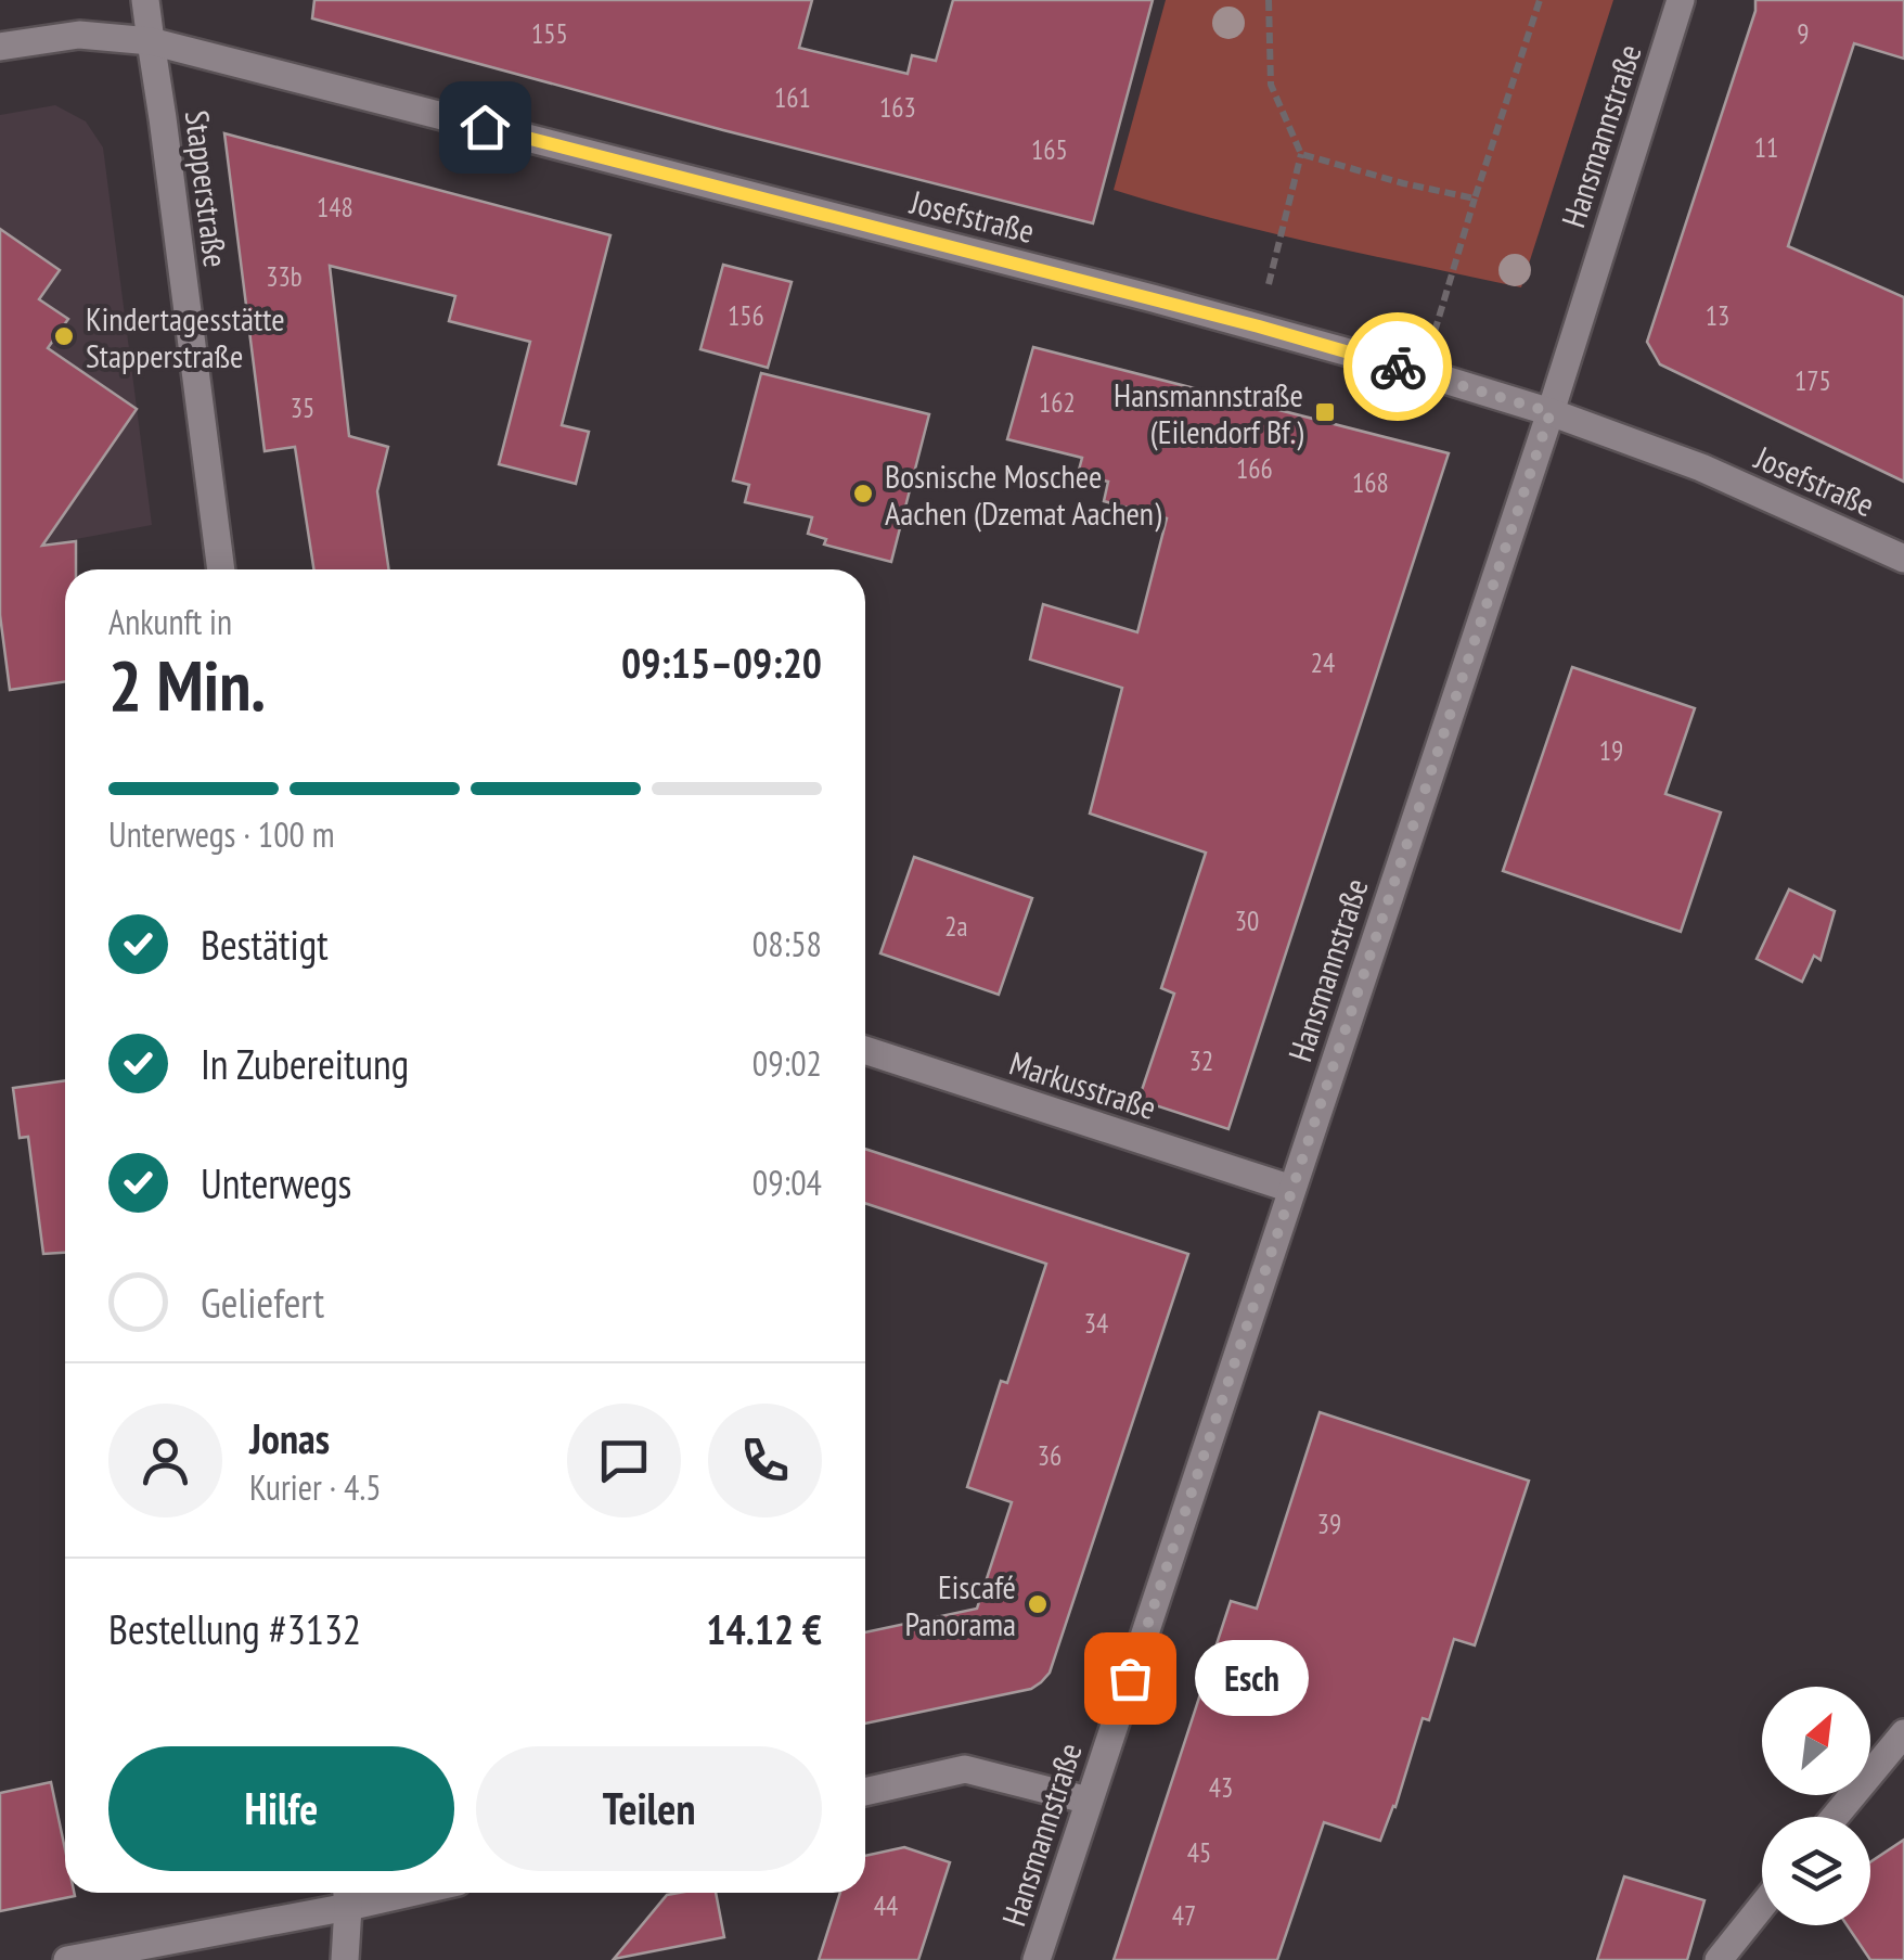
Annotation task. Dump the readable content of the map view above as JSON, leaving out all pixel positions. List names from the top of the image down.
{
  "streets": {
    "street": [
      "Hansmannstraße",
      "Stapperstraße",
      "Josefstraße",
      "Markusstraße"
    ]
  },
  "crossings": [
    ["Hansmannstraße", "Josefstraße"],
    ["Hansmannstraße", "Markusstraße"],
    ["Stapperstraße", "Josefstraße"]
  ],
  "places": {
    "other": [
      "Kindertagesstätte Stapperstraße",
      "Bosnische Moschee Aachen (Dzemat Aachen)",
      "Eiscafé Panorama",
      "Esch"
    ],
    "transit": ["Hansmannstraße (Eilendorf Bf.)"]
  },
  "house_numbers": [
    "155",
    "9",
    "161",
    "163",
    "11",
    "165",
    "148",
    "33b",
    "156",
    "13",
    "175",
    "162",
    "35",
    "166",
    "168",
    "24",
    "19",
    "30",
    "2a",
    "32",
    "34",
    "36",
    "39",
    "43",
    "45",
    "44",
    "47"
  ],
  "north": "top right",
  "page": {
    "heading": ["2 Min.", "Ankunft in", "09:15–09:20"],
    "panel": [
      "Jonas",
      "Kurier · 4.5",
      "Bestellung #3132",
      "14.12 €"
    ],
    "bar": "Unterwegs · 100 m",
    "list": [
      ["Bestätigt", "08:58"],
      ["In Zubereitung", "09:02"],
      ["Unterwegs", "09:04"],
      "Geliefert"
    ],
    "bubble": "Esch",
    "buttons": ["Hilfe", "Teilen"]
  }
}
